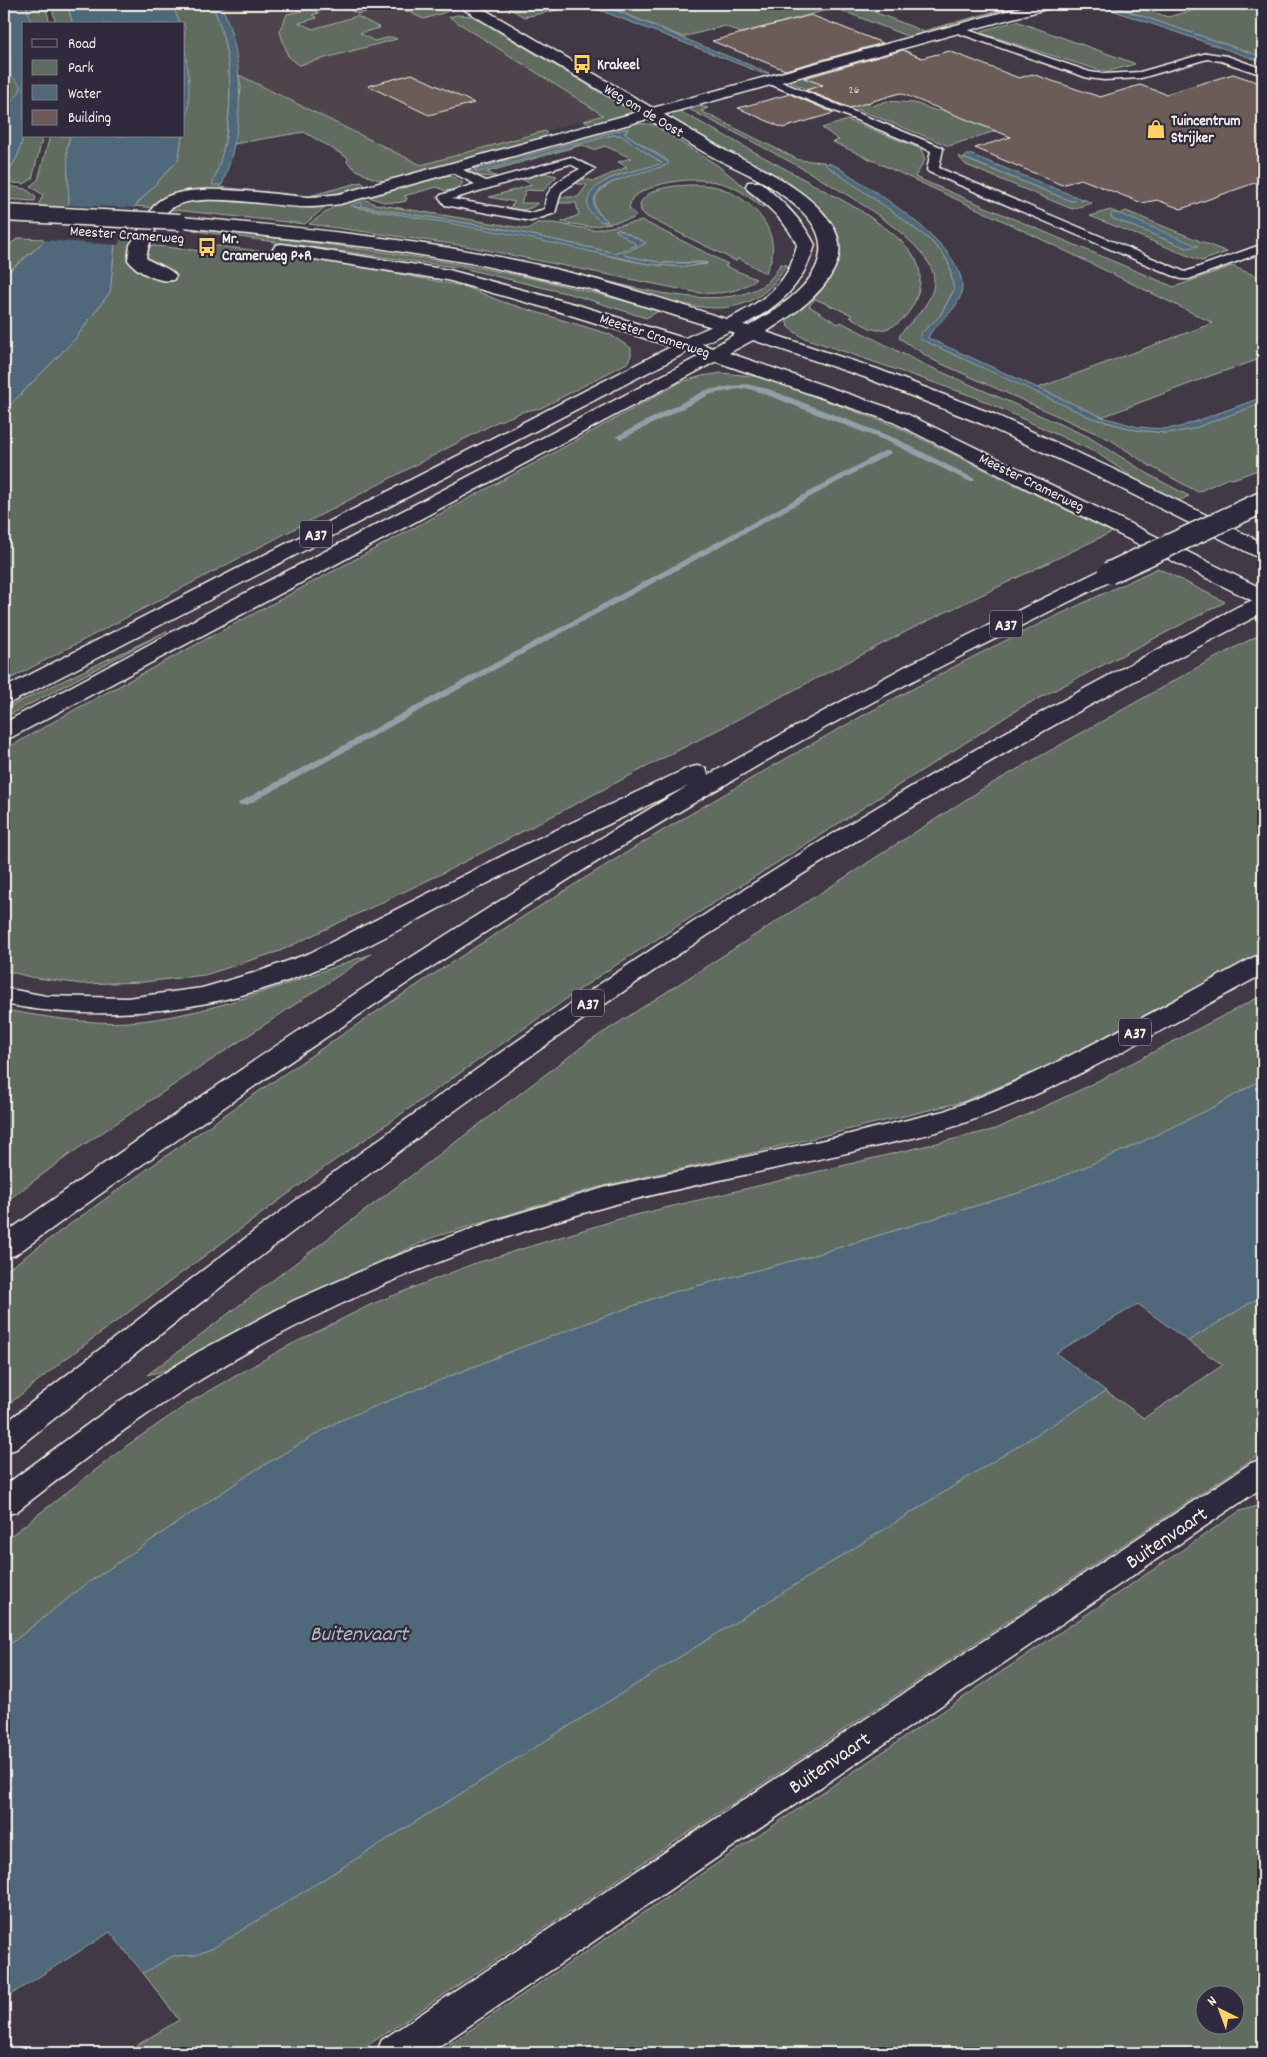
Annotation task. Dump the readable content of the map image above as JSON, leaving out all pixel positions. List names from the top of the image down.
{
  "streets": {
    "main road": [
      "Weg om de Oost",
      "Meester Cramerweg",
      "A37",
      "Buitenvaart"
    ]
  },
  "crossings": [
    ["Weg om de Oost", "Meester Cramerweg"],
    ["Weg om de Oost", "A37"],
    ["Meester Cramerweg", "A37"]
  ],
  "water": ["Buitenvaart"],
  "places": {
    "bus stop": ["Krakeel", "Mr. Cramerweg P+R"],
    "shop": ["Tuincentrum Strijker"]
  },
  "house_numbers": ["26"],
  "legend": [
    "Road",
    "Park",
    "Water",
    "Building"
  ],
  "north": "top left"
}
